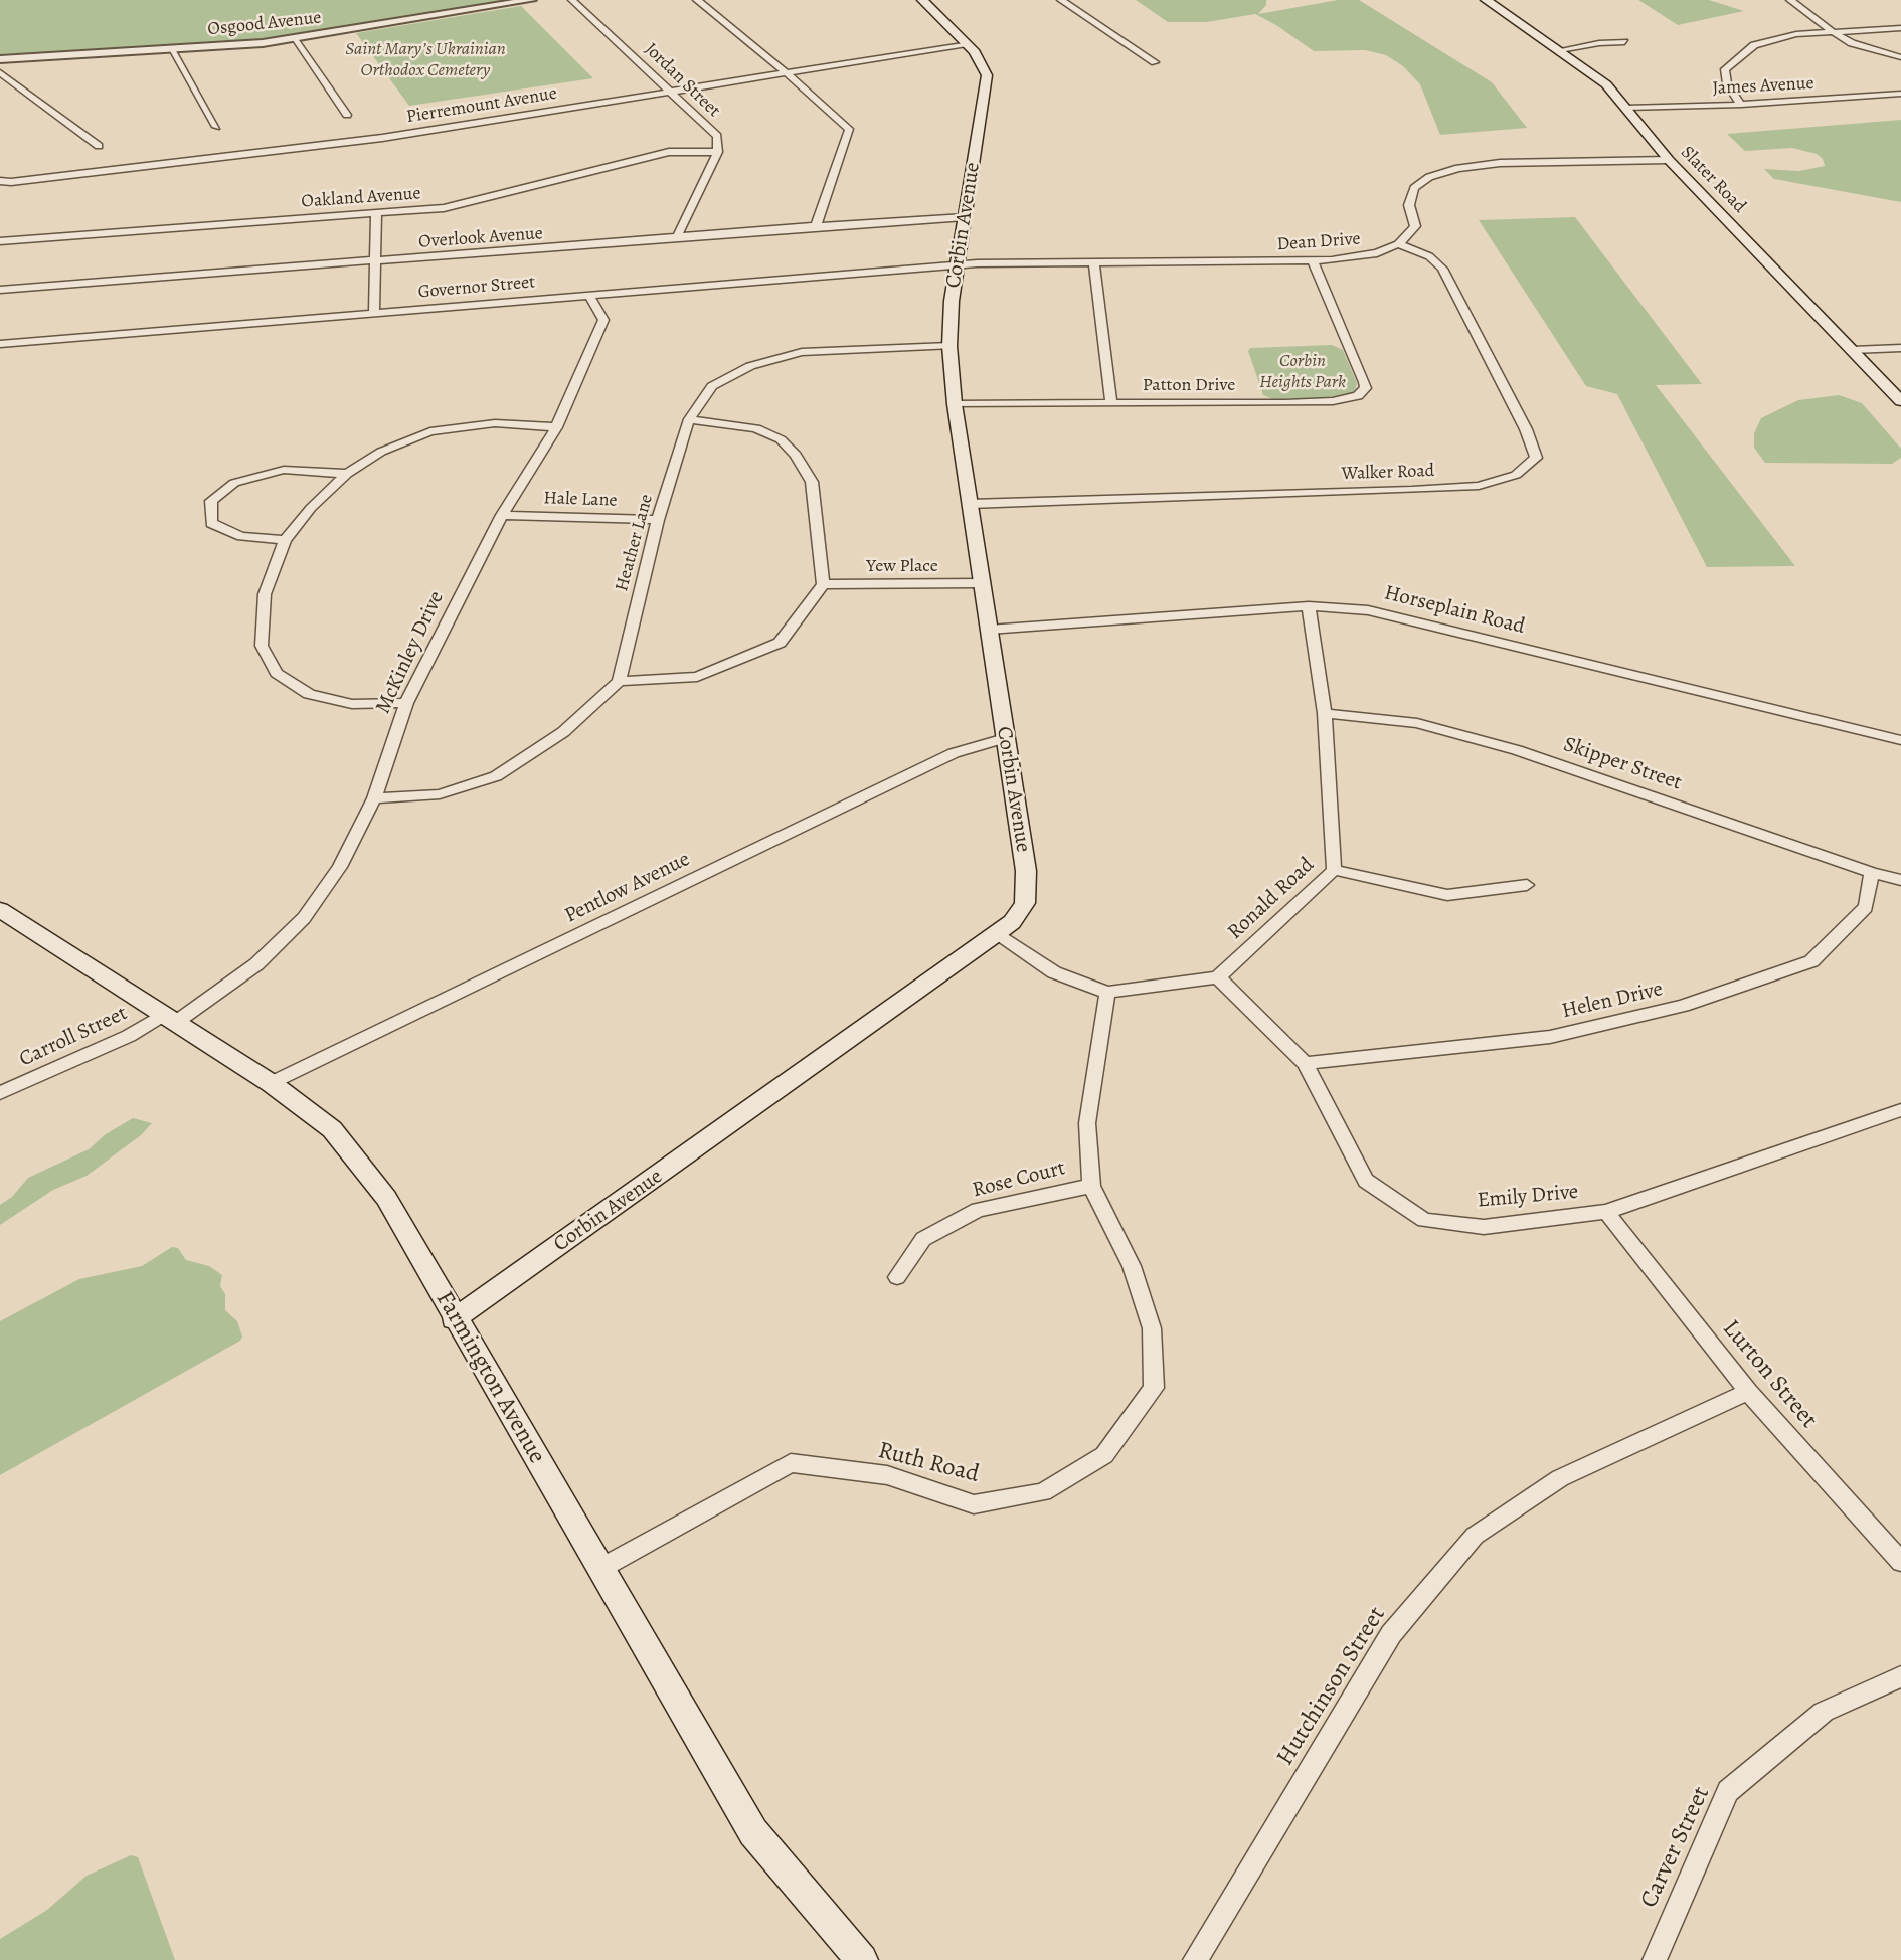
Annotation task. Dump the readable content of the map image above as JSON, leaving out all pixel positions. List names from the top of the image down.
{
  "streets": {
    "main road": ["Slater Road", "Corbin Avenue", "Farmington Avenue"],
    "street": [
      "Osgood Avenue",
      "Jordan Street",
      "James Avenue",
      "Pierremount Avenue",
      "Oakland Avenue",
      "Overlook Avenue",
      "Dean Drive",
      "Governor Street",
      "Patton Drive",
      "Walker Road",
      "Hale Lane",
      "Heather Lane",
      "Yew Place",
      "Horseplain Road",
      "McKinley Drive",
      "Skipper Street",
      "Pentlow Avenue",
      "Ronald Road",
      "Helen Drive",
      "Carroll Street",
      "Rose Court",
      "Emily Drive",
      "Lurton Street",
      "Ruth Road",
      "Hutchinson Street",
      "Carver Street"
    ]
  },
  "crossings": [
    ["Jordan Street", "Pierremount Avenue"],
    ["Jordan Street", "Oakland Avenue"],
    ["Jordan Street", "Overlook Avenue"],
    ["James Avenue", "Slater Road"],
    ["Pierremount Avenue", "Corbin Avenue"],
    ["Corbin Avenue", "Overlook Avenue"],
    ["Corbin Avenue", "Dean Drive"],
    ["Corbin Avenue", "Governor Street"],
    ["Corbin Avenue", "Patton Drive"],
    ["Corbin Avenue", "Walker Road"],
    ["Corbin Avenue", "Heather Lane"],
    ["Corbin Avenue", "Yew Place"],
    ["Corbin Avenue", "Horseplain Road"],
    ["Corbin Avenue", "Pentlow Avenue"],
    ["Corbin Avenue", "Farmington Avenue"],
    ["Dean Drive", "Governor Street"],
    ["Dean Drive", "Patton Drive"],
    ["Dean Drive", "Walker Road"],
    ["Governor Street", "McKinley Drive"],
    ["Hale Lane", "Heather Lane"],
    ["Hale Lane", "McKinley Drive"],
    ["Horseplain Road", "Ronald Road"],
    ["McKinley Drive", "Carroll Street"],
    ["McKinley Drive", "Farmington Avenue"],
    ["Skipper Street", "Ronald Road"],
    ["Skipper Street", "Helen Drive"],
    ["Pentlow Avenue", "Farmington Avenue"],
    ["Ronald Road", "Emily Drive"],
    ["Helen Drive", "Emily Drive"],
    ["Carroll Street", "Farmington Avenue"],
    ["Rose Court", "Ruth Road"],
    ["Emily Drive", "Lurton Street"],
    ["Lurton Street", "Hutchinson Street"],
    ["Farmington Avenue", "Ruth Road"]
  ],
  "parks": ["Saint Mary’s Ukrainian Orthodox Cemetery", "Corbin Heights Park"]
}
